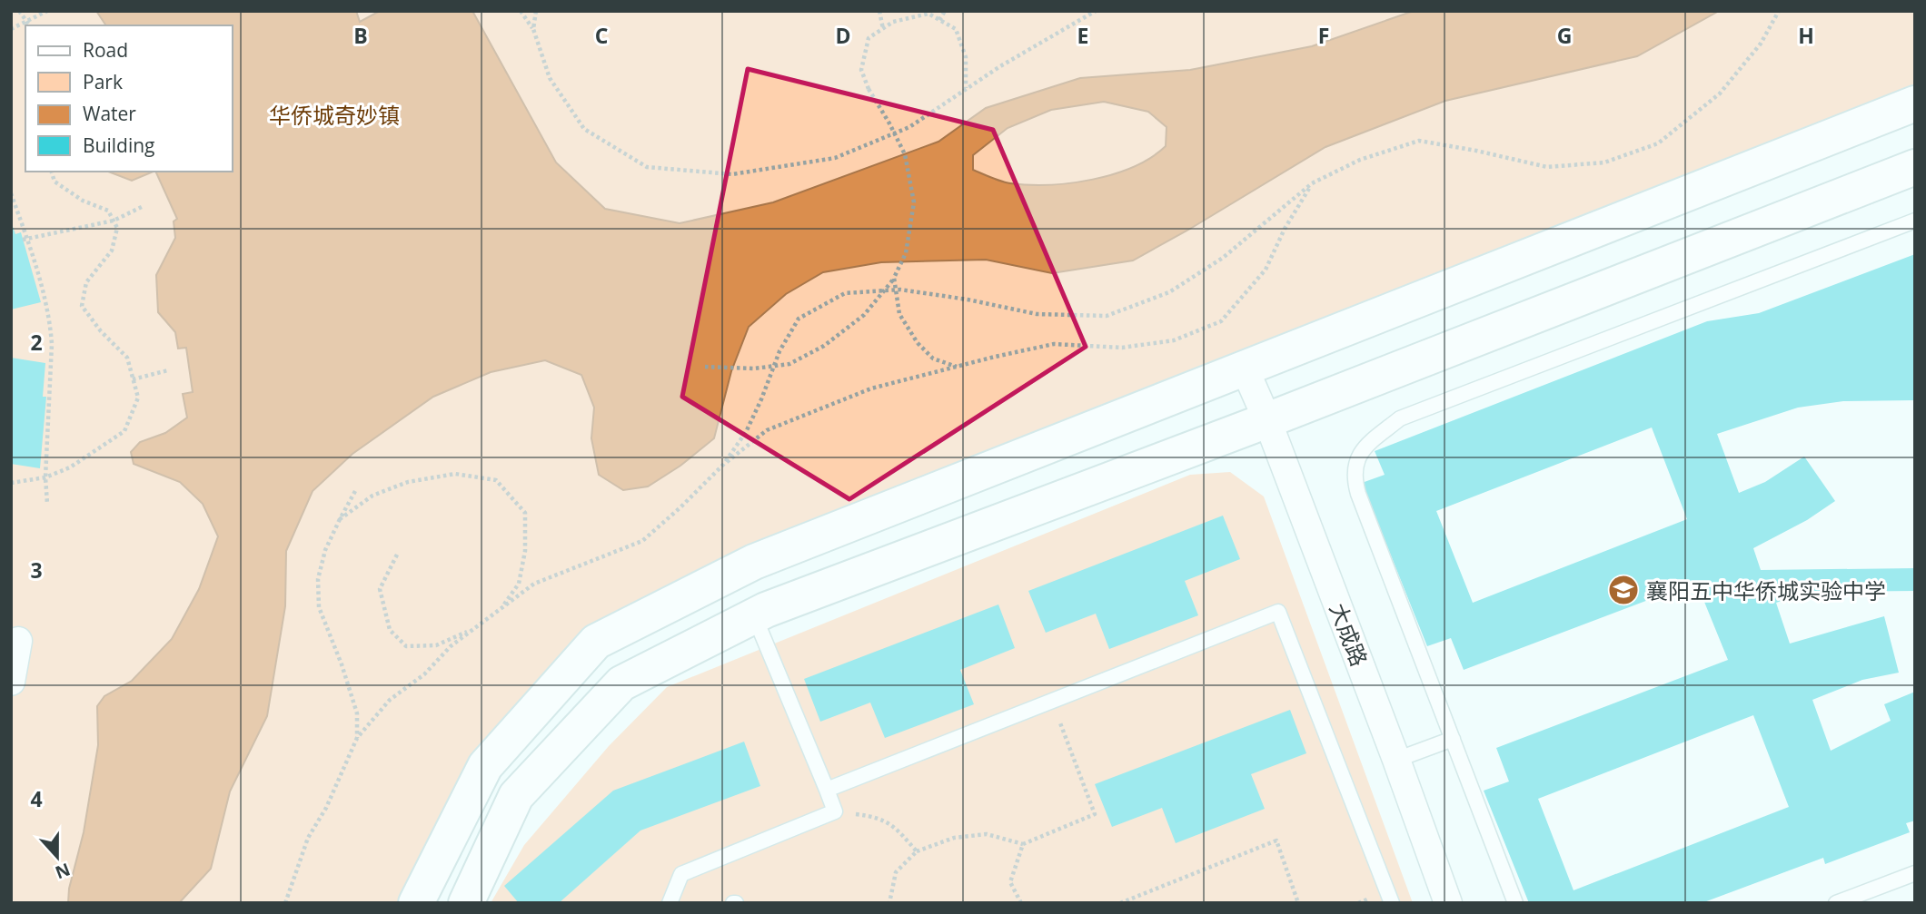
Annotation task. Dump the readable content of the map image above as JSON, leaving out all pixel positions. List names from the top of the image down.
{
  "streets": {
    "street": ["大成路"]
  },
  "parks": ["华侨城奇妙镇"],
  "places": {
    "school or university": ["襄阳五中华侨城实验中学"]
  },
  "legend": [
    "Road",
    "Park",
    "Water",
    "Building"
  ],
  "north": "bottom",
  "grid": {
    "columns": [
      "B",
      "C",
      "D",
      "E",
      "F",
      "G",
      "H"
    ],
    "rows": ["2", "3", "4"]
  }
}
